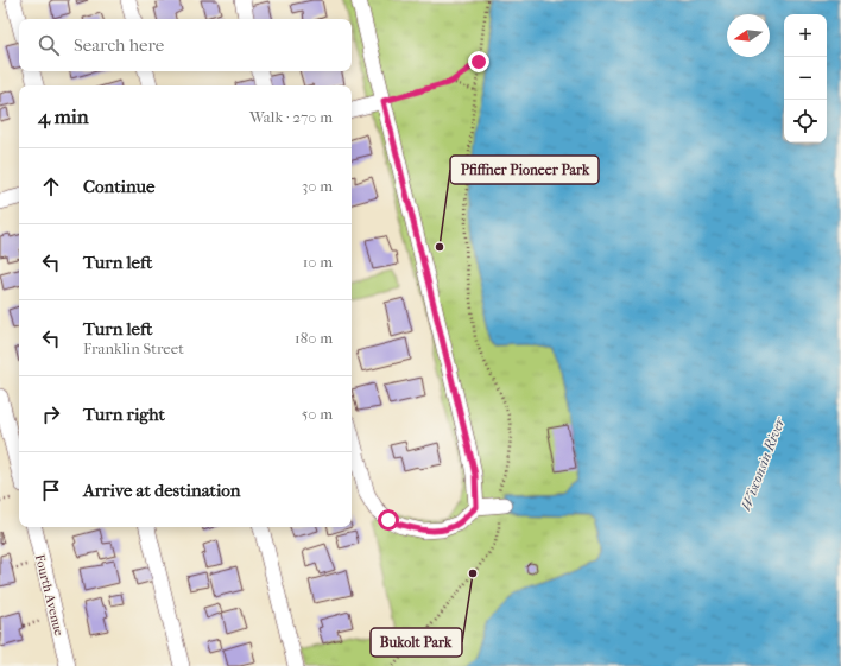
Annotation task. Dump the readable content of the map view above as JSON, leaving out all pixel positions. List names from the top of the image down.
{
  "streets": {
    "street": ["Fourth Avenue"]
  },
  "water": ["Wisconsin River"],
  "places": ["Pfiffner Pioneer Park", "Bukolt Park"],
  "north": "left",
  "page": {
    "map_buttons": ["+", "−"],
    "search": "Search here",
    "heading": ["4 min", "Walk · 270 m"],
    "list": [
      ["Continue", "30 m"],
      ["Turn left", "10 m"],
      ["Turn left", "Franklin Street", "180 m"],
      ["Turn right", "50 m"],
      "Arrive at destination"
    ]
  }
}
